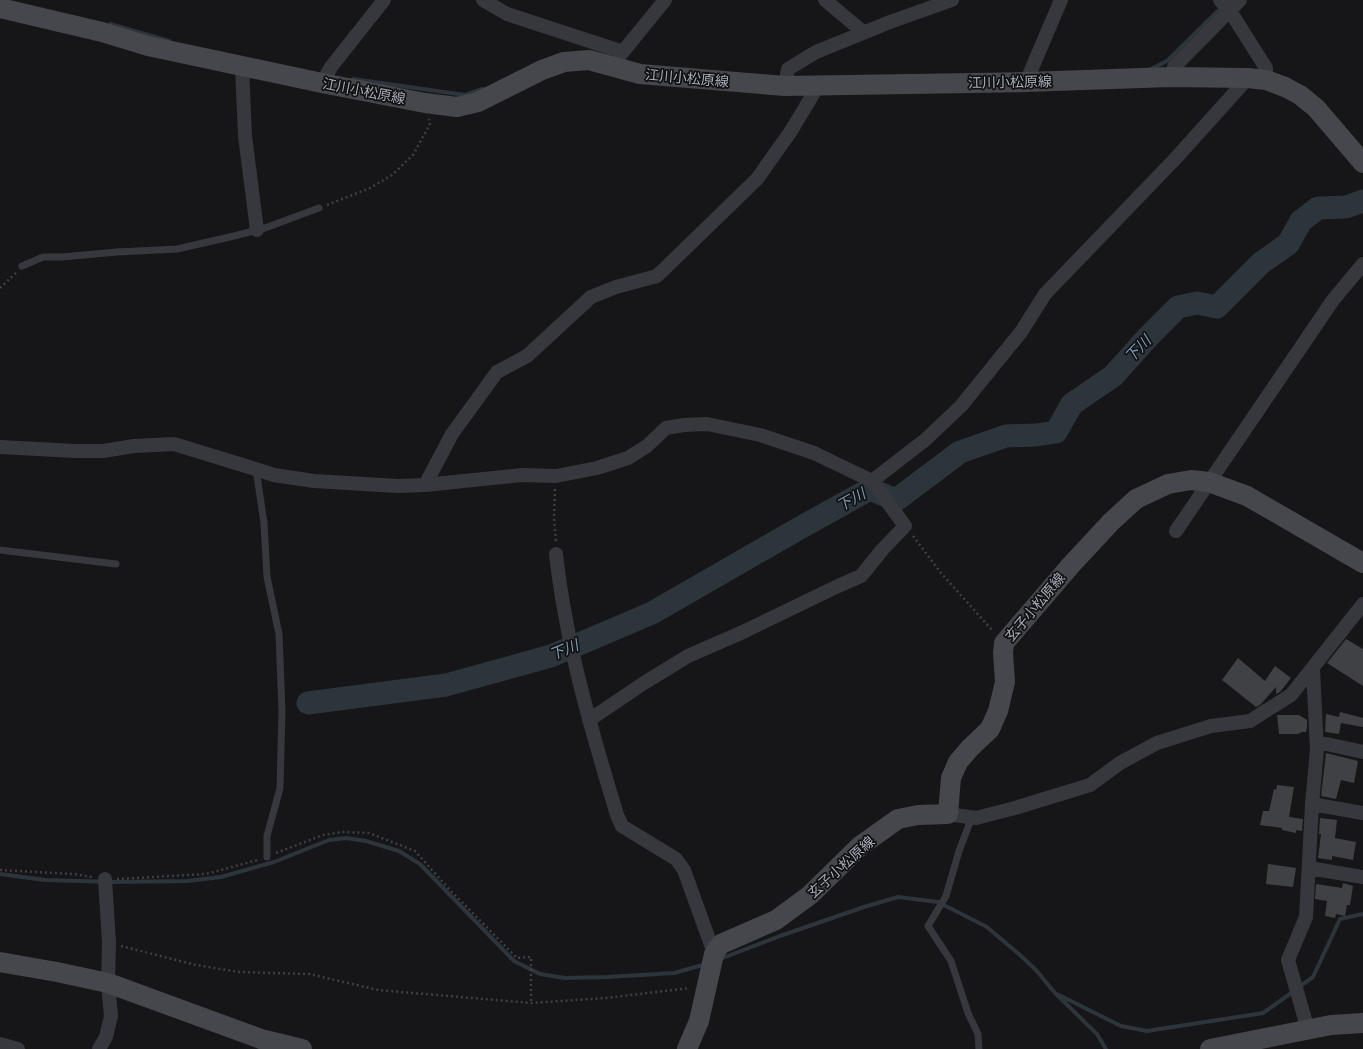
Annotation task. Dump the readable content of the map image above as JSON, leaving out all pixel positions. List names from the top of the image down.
{
  "streets": {
    "main road": ["江川小松原線", "玄子小松原線"]
  },
  "water": ["下川"]
}
